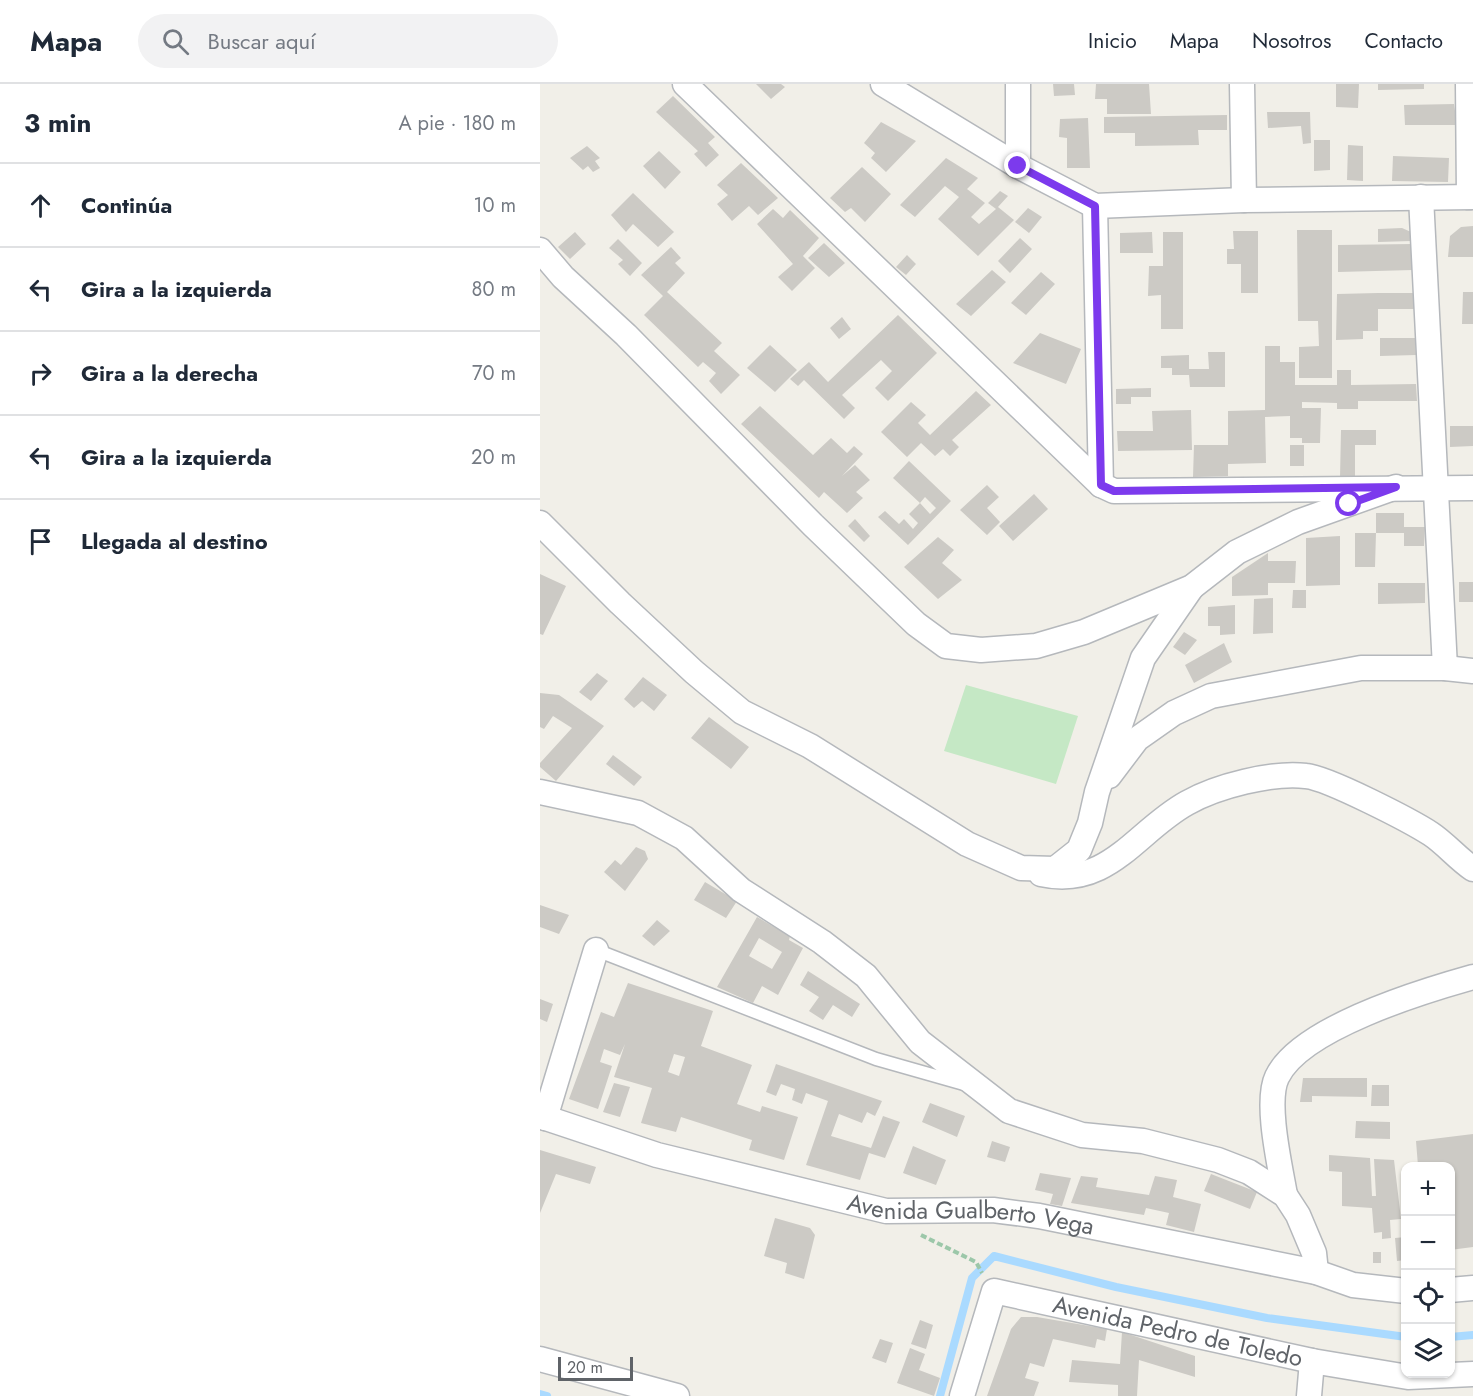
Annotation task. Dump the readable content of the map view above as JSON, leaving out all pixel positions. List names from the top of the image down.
{
  "streets": {
    "street": ["Avenida Gualberto Vega", "Avenida Pedro de Toledo"]
  },
  "scale_bar": "20 m",
  "page": {
    "header": "Mapa",
    "search": "Buscar aquí",
    "nav": [
      "Inicio",
      "Mapa",
      "Nosotros",
      "Contacto"
    ],
    "heading": ["3 min", "A pie · 180 m"],
    "list": [
      ["Continúa", "10 m"],
      ["Gira a la izquierda", "80 m"],
      ["Gira a la derecha", "70 m"],
      ["Gira a la izquierda", "20 m"],
      "Llegada al destino"
    ],
    "map_buttons": ["+", "−"],
    "scale": "20 m"
  }
}
